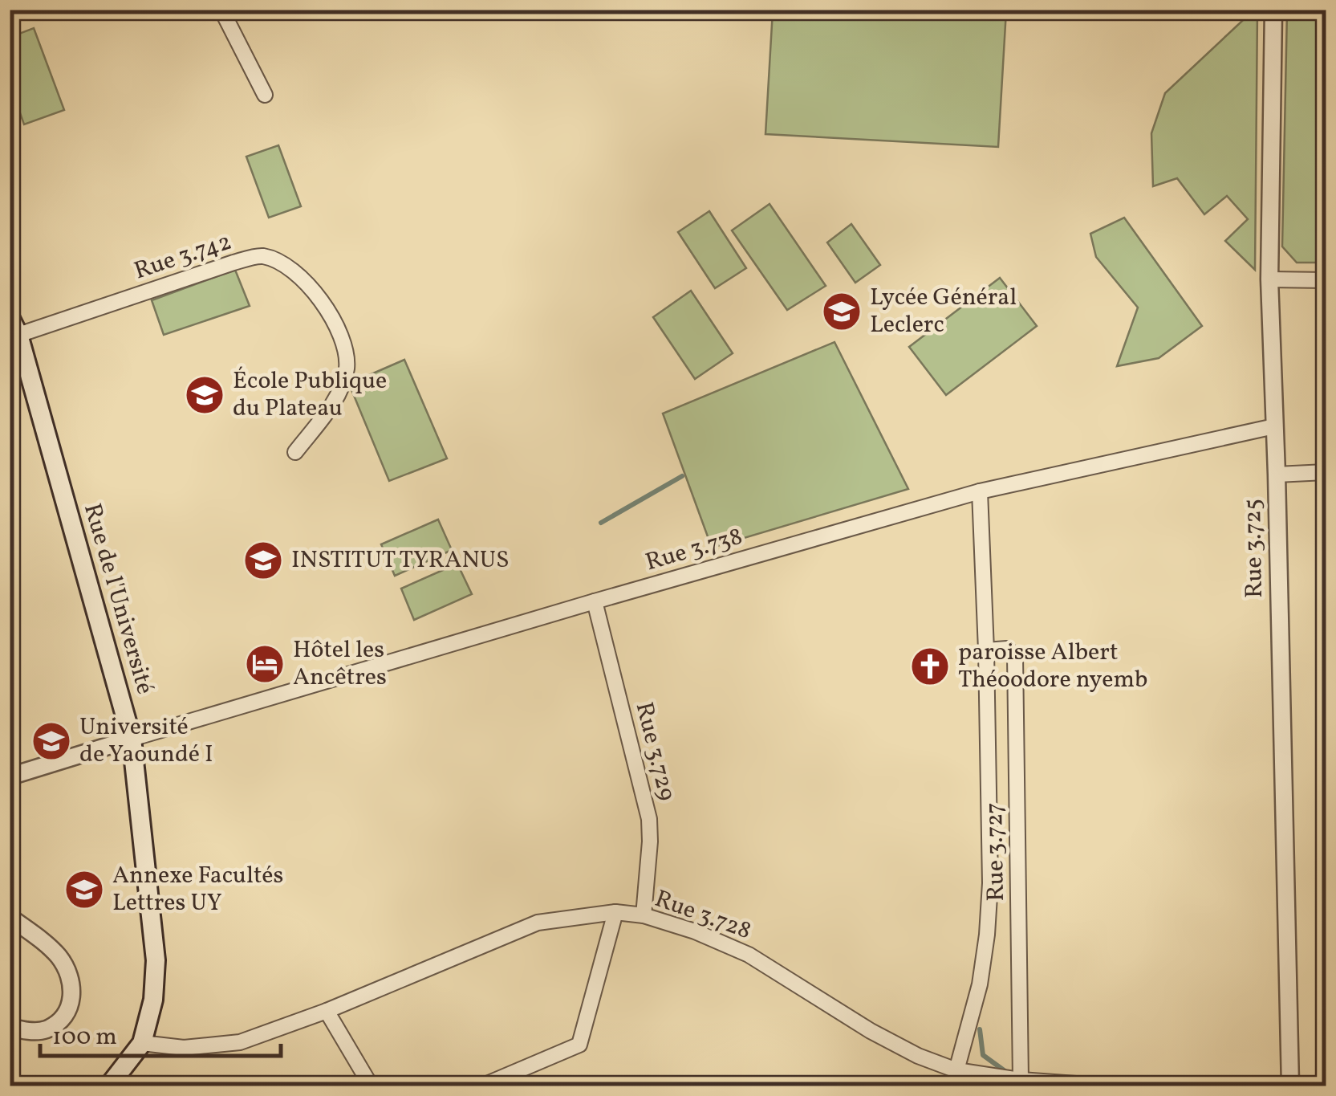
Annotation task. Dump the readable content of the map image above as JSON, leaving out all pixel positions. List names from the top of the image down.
{
  "streets": {
    "main road": ["Rue de l'Université"],
    "street": [
      "Rue 3.742",
      "Rue 3.725",
      "Rue 3.738",
      "Rue 3.729",
      "Rue 3.727",
      "Rue 3.728"
    ]
  },
  "crossings": [
    ["Rue 3.742", "Rue de l'Université"],
    ["Rue 3.725", "Rue 3.738"],
    ["Rue 3.738", "Rue de l'Université"],
    ["Rue 3.738", "Rue 3.729"],
    ["Rue 3.738", "Rue 3.727"],
    ["Rue de l'Université", "Rue 3.728"],
    ["Rue 3.729", "Rue 3.728"],
    ["Rue 3.727", "Rue 3.728"]
  ],
  "places": {
    "school or university": [
      "Lycée Général Leclerc",
      "École Publique du Plateau",
      "INSTITUT TYRANUS",
      "Université de Yaoundé I",
      "Annexe Facultés Lettres UY"
    ],
    "hotel": ["Hôtel les Ancêtres"],
    "church": ["paroisse Albert Théoodore nyemb"]
  },
  "scale_bar": "100 m"
}
